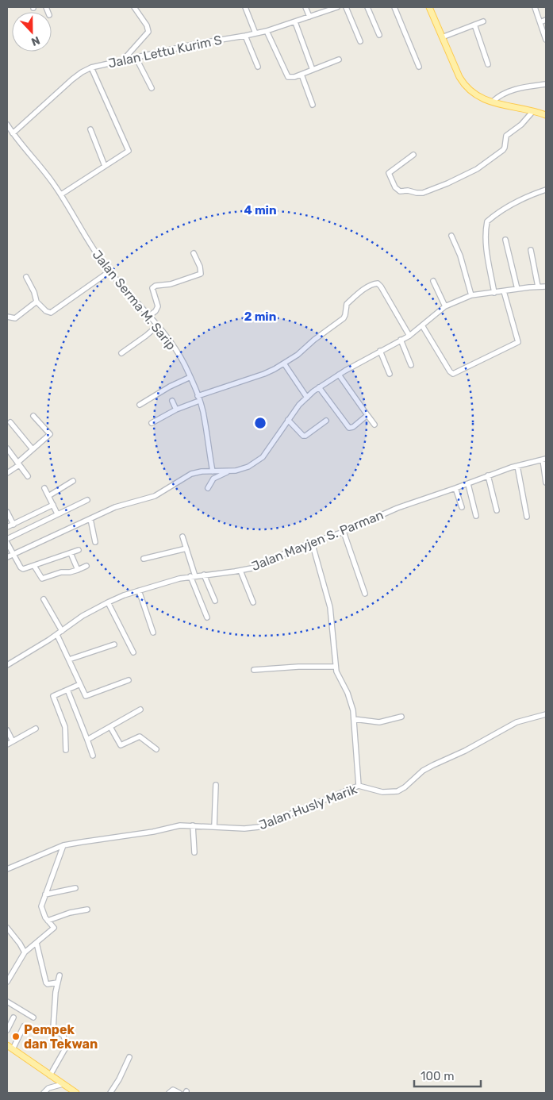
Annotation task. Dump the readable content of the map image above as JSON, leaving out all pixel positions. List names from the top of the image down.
{
  "streets": {
    "street": [
      "Jalan Lettu Kurim S",
      "Jalan Serma M. Sarip",
      "Jalan Mayjen S. Parman",
      "Jalan Husly Marik"
    ]
  },
  "crossings": [
    ["Jalan Lettu Kurim S", "Jalan Serma M. Sarip"]
  ],
  "places": ["Pempek dan Tekwan"],
  "scale_bar": "100 m",
  "north": "bottom",
  "rings": ["4 min", "2 min"]
}
